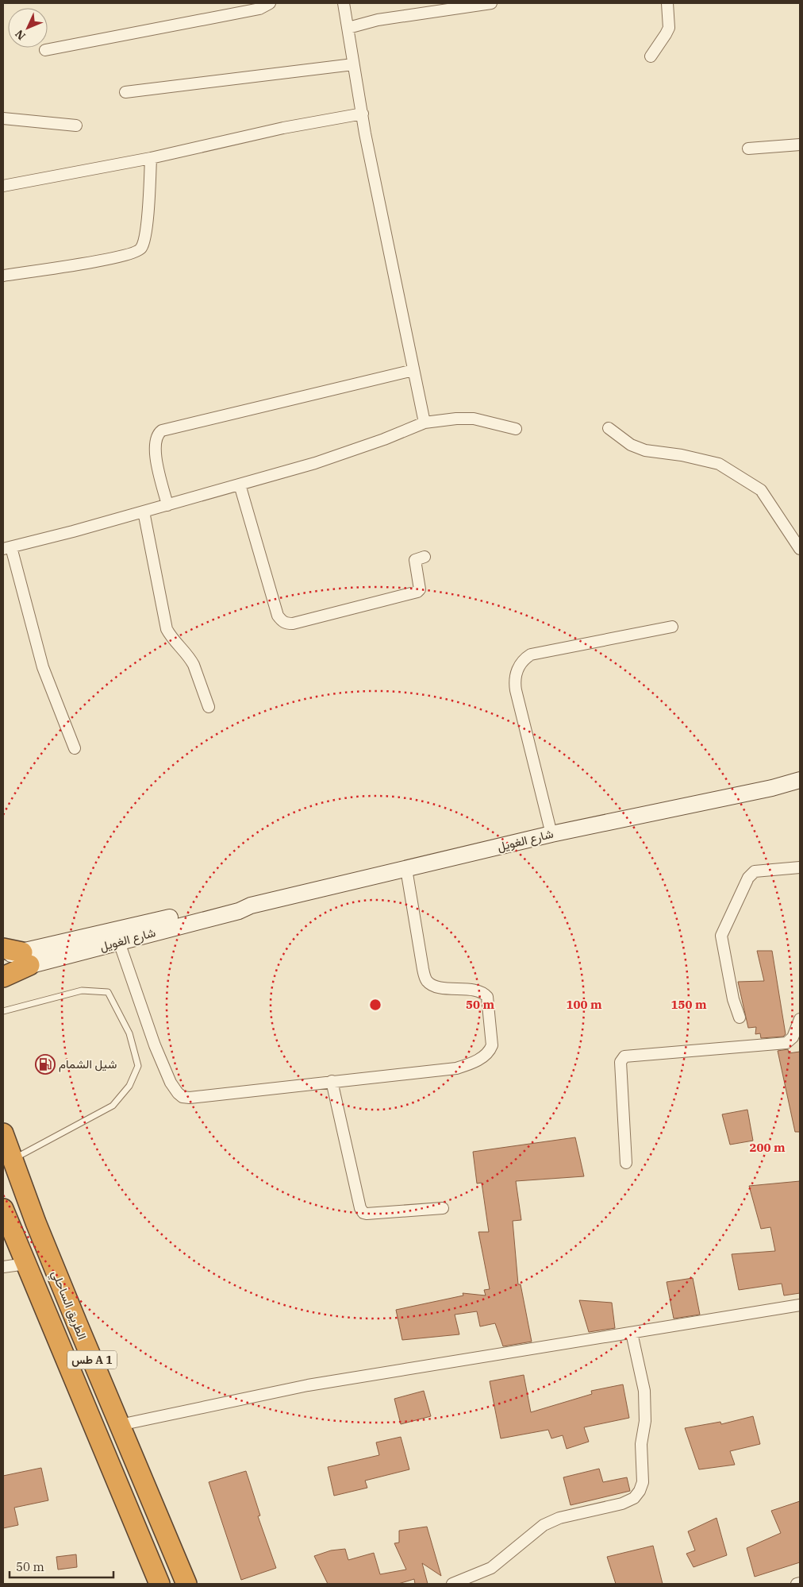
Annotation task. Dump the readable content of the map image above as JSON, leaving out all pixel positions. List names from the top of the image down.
{
  "streets": {
    "highway": ["الطريق الساحلي", "طس A 1"],
    "street": ["شارع الغويل"]
  },
  "places": {
    "fuel station": ["شيل الشمام"]
  },
  "scale_bar": "50 m",
  "north": "bottom left",
  "rings": [
    "50 m",
    "100 m",
    "150 m",
    "200 m"
  ]
}
